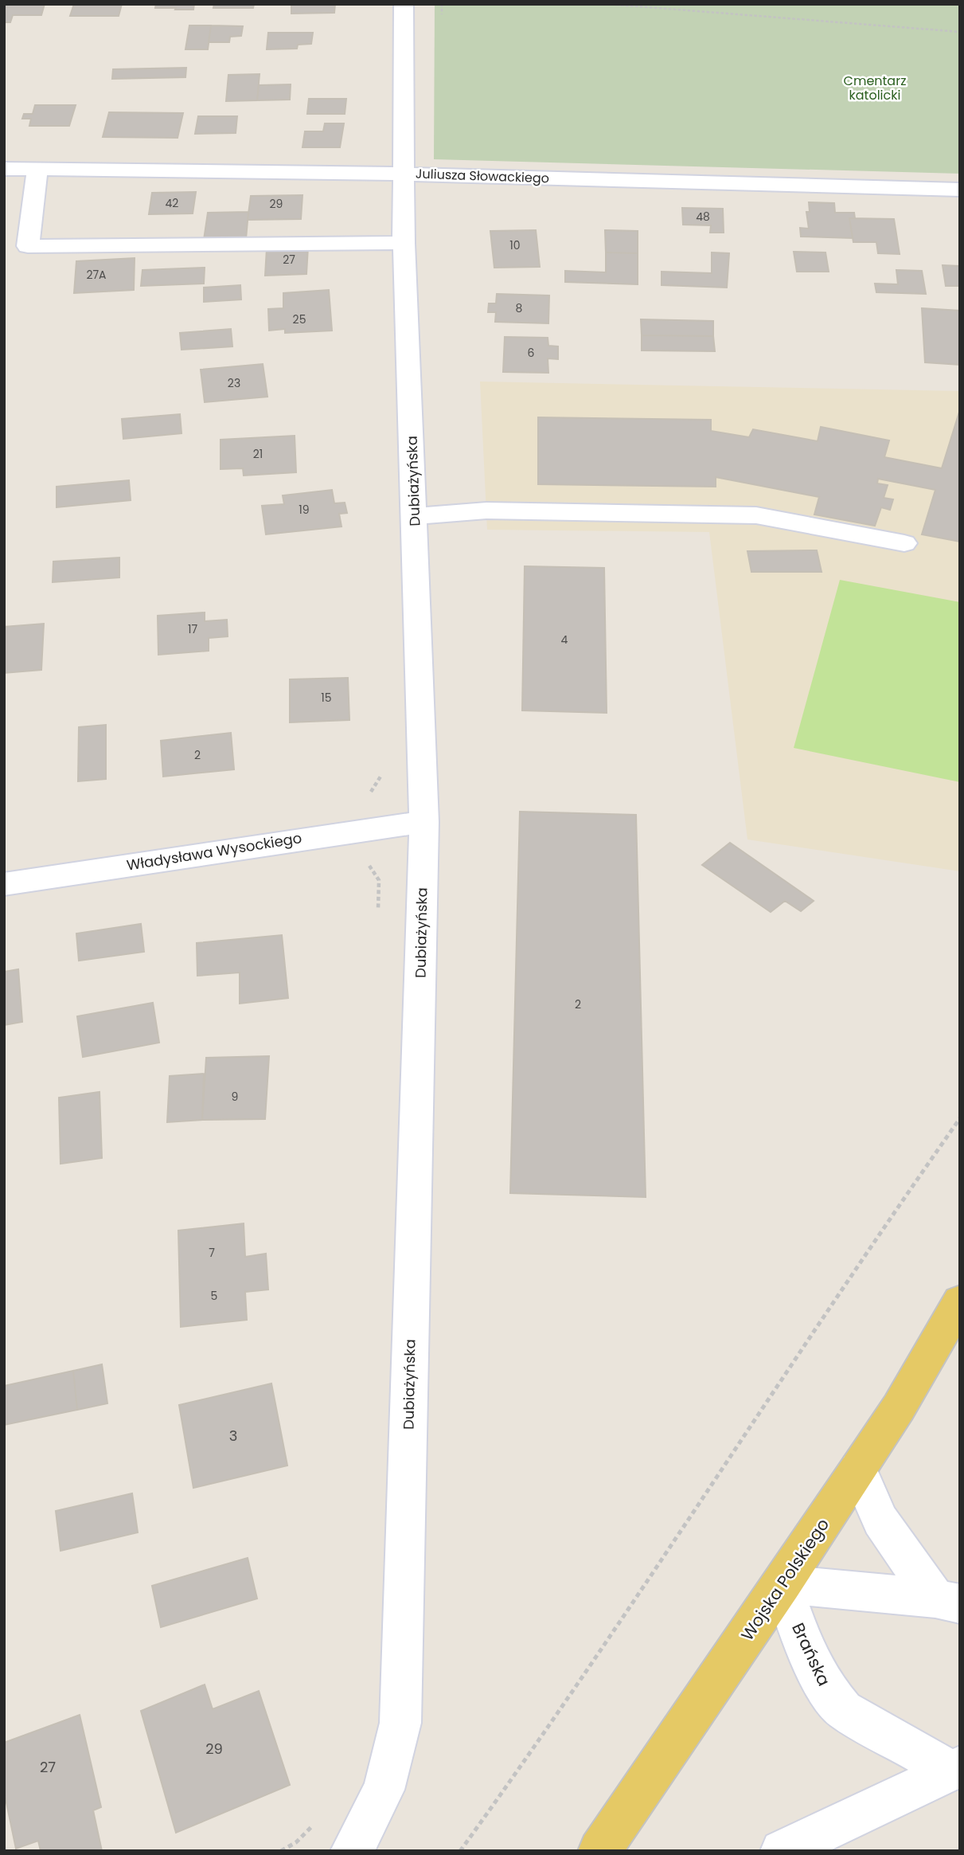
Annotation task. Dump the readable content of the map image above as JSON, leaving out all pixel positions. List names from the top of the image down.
{
  "streets": {
    "main road": ["Wojska Polskiego"],
    "street": [
      "Juliusza Słowackiego",
      "Dubiażyńska",
      "Władysława Wysockiego",
      "Brańska"
    ]
  },
  "crossings": [
    ["Juliusza Słowackiego", "Dubiażyńska"],
    ["Dubiażyńska", "Władysława Wysockiego"],
    ["Wojska Polskiego", "Brańska"]
  ],
  "parks": ["Cmentarz katolicki"],
  "house_numbers": [
    "42",
    "29",
    "48",
    "10",
    "27",
    "27A",
    "8",
    "25",
    "6",
    "23",
    "21",
    "19",
    "17",
    "4",
    "15",
    "2",
    "2",
    "9",
    "7",
    "5",
    "3",
    "29",
    "27"
  ]
}
